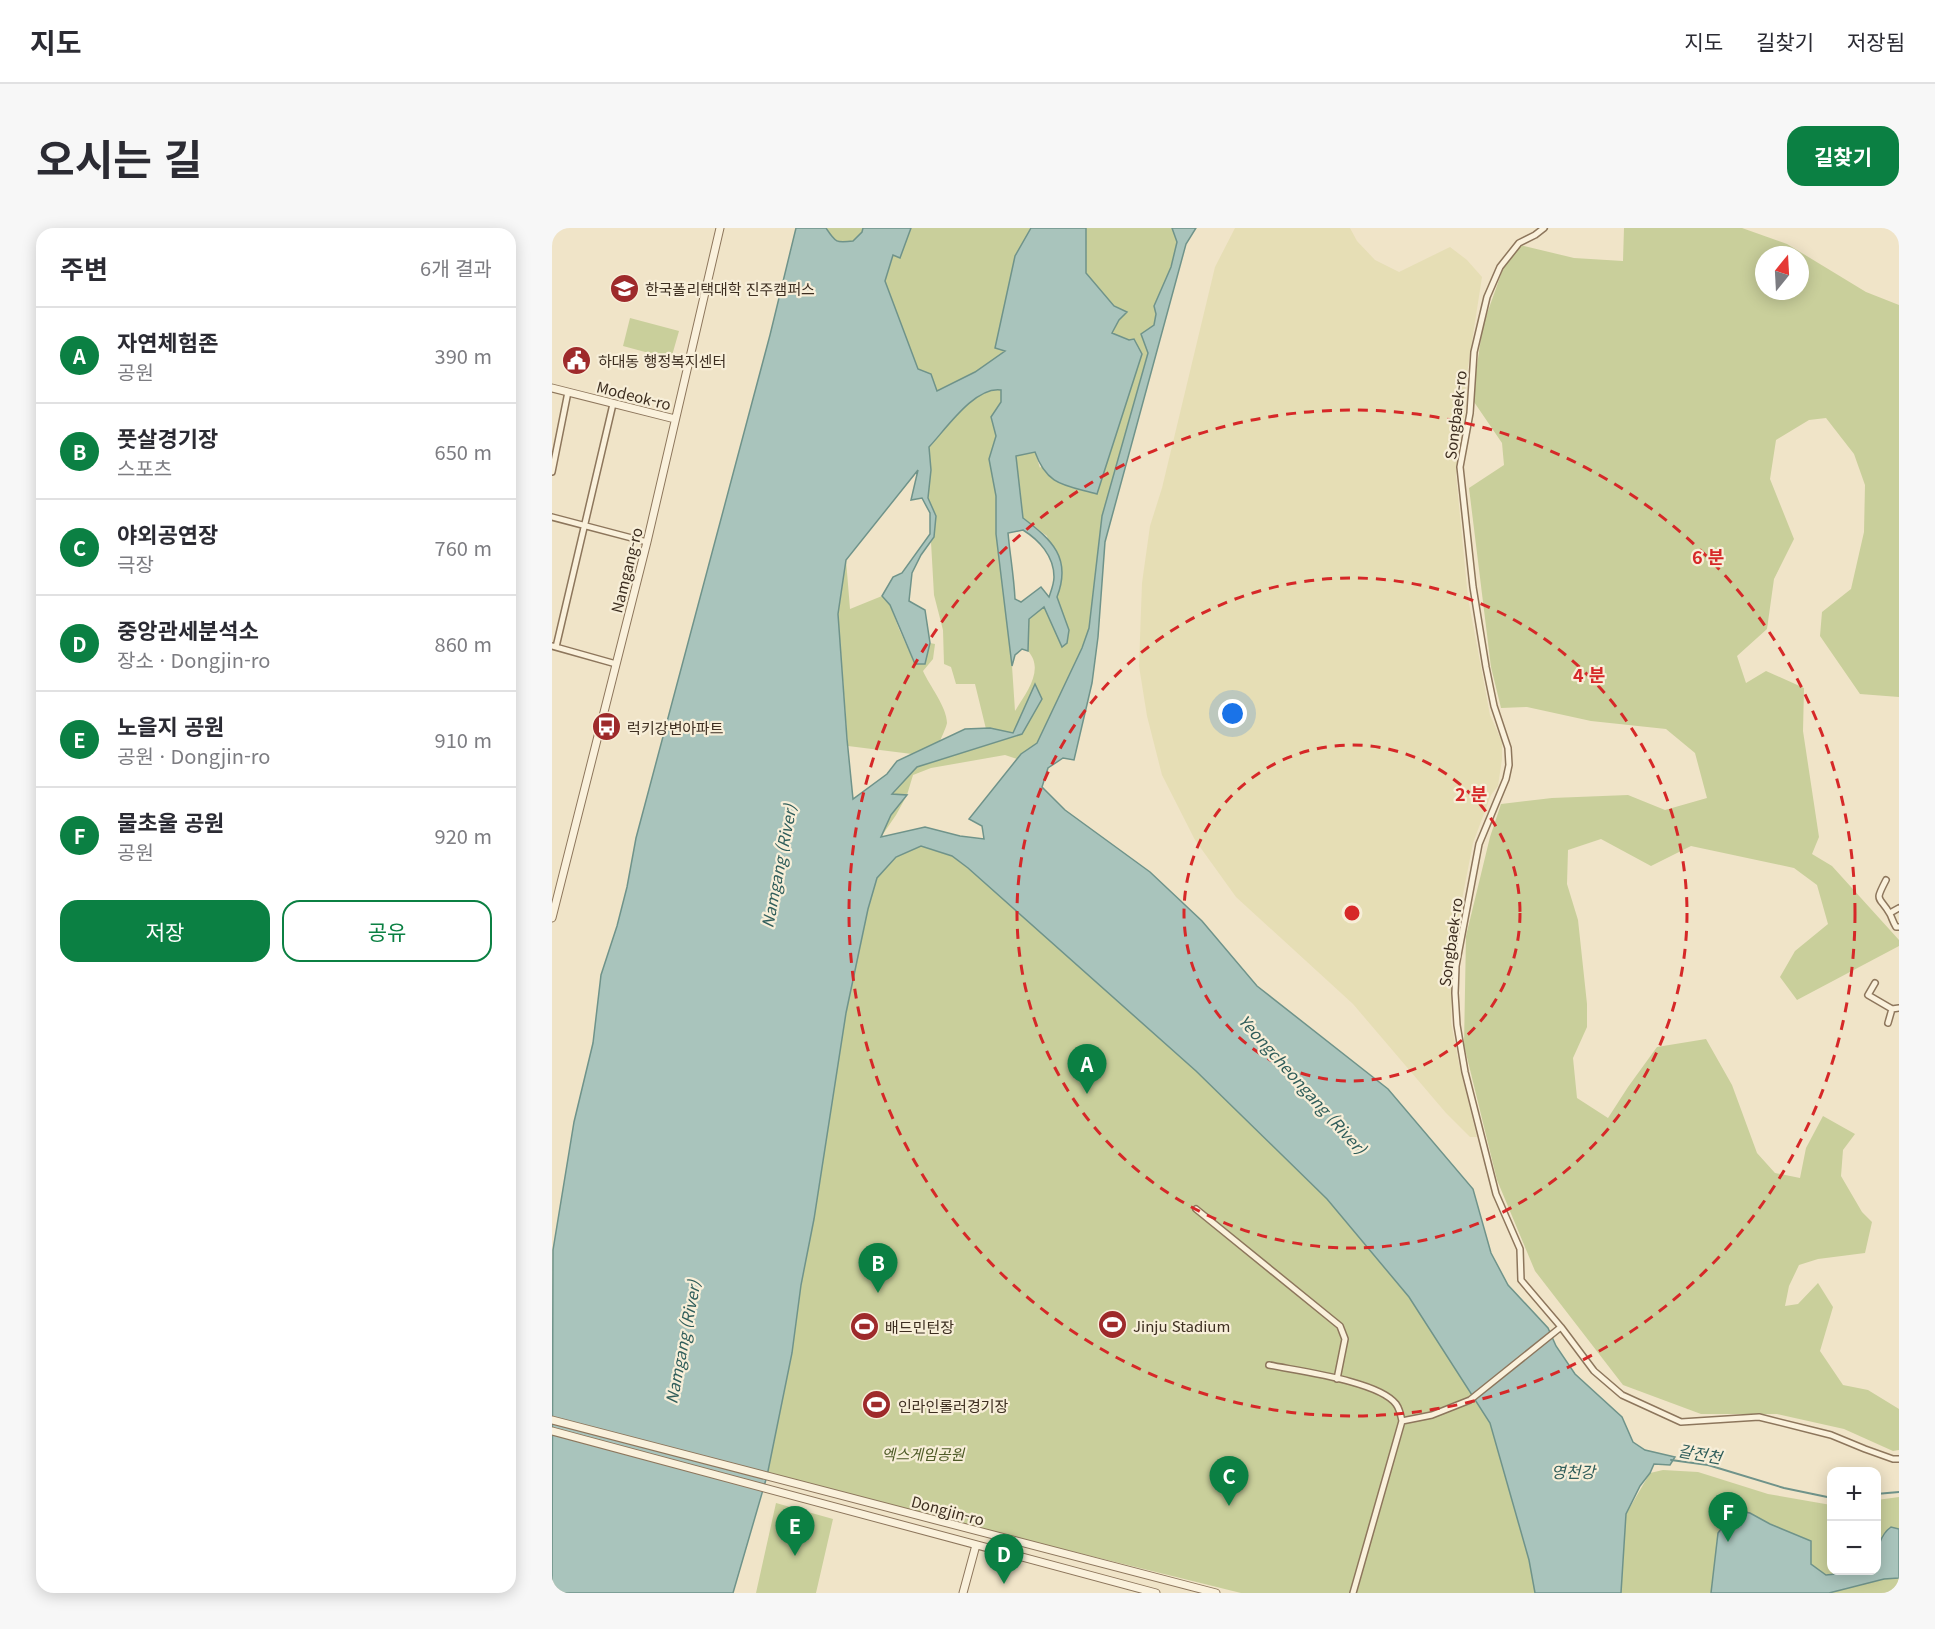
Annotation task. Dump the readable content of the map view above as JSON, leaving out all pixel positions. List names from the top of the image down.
{
  "streets": {
    "street": [
      "Modeok-ro",
      "Songbaek-ro",
      "Namgang-ro",
      "Dongjin-ro"
    ]
  },
  "crossings": [
    ["Modeok-ro", "Namgang-ro"]
  ],
  "water": [
    "Namgang (River)",
    "Yeongcheongang (River)",
    "갈전천",
    "영천강"
  ],
  "parks": ["엑스게임공원"],
  "places": {
    "school or university": ["한국폴리택대학 진주캠퍼스"],
    "public building": ["하대동 행정복지센터"],
    "bus stop": ["럭키강변아파트"],
    "sports": ["Jinju Stadium", "배드민턴장", "인라인롤러경기장"]
  },
  "north": "top",
  "page": {
    "header": "지도",
    "nav": ["지도", "길찾기", "저장됨"],
    "title": "오시는 길",
    "buttons": [
      "길찾기",
      ["저장", "공유"]
    ],
    "heading": ["주변", "6개 결과"],
    "list": [
      {
        "mark": "A",
        "name": "자연체험존",
        "note": "공원",
        "value": "390 m"
      },
      {
        "mark": "B",
        "name": "풋살경기장",
        "note": "스포츠",
        "value": "650 m"
      },
      {
        "mark": "C",
        "name": "야외공연장",
        "note": "극장",
        "value": "760 m"
      },
      {
        "mark": "D",
        "name": "중앙관세분석소",
        "note": "장소 · Dongjin-ro",
        "value": "860 m"
      },
      {
        "mark": "E",
        "name": "노을지 공원",
        "note": "공원 · Dongjin-ro",
        "value": "910 m"
      },
      {
        "mark": "F",
        "name": "물초울 공원",
        "note": "공원",
        "value": "920 m"
      }
    ],
    "pins": [
      "A",
      "B",
      "C",
      "F",
      "E",
      "D"
    ],
    "map_buttons": ["+", "−"]
  },
  "rings": ["6 분", "4 분", "2 분"]
}
